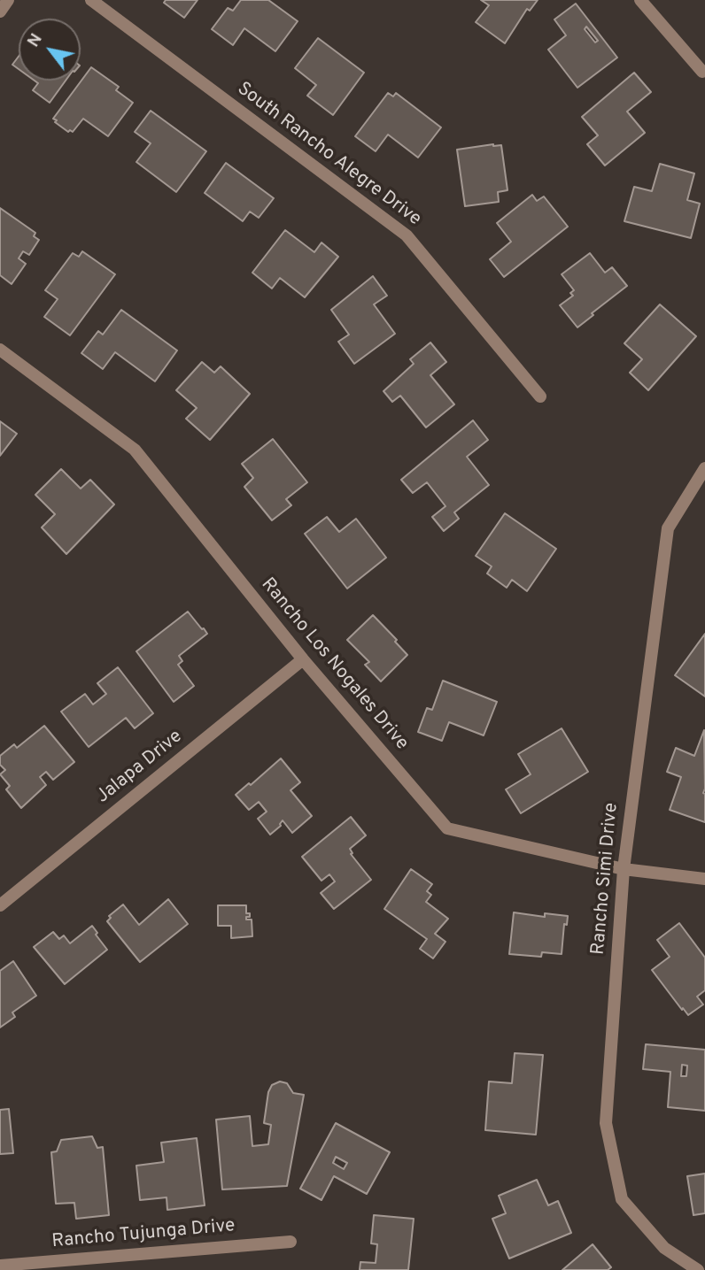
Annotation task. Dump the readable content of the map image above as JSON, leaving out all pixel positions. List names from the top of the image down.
{
  "streets": {
    "street": [
      "South Rancho Alegre Drive",
      "Rancho Los Nogales Drive",
      "Jalapa Drive",
      "Rancho Simi Drive",
      "Rancho Tujunga Drive"
    ]
  },
  "crossings": [
    ["Rancho Los Nogales Drive", "Jalapa Drive"],
    ["Rancho Los Nogales Drive", "Rancho Simi Drive"]
  ],
  "north": "top left"
}
